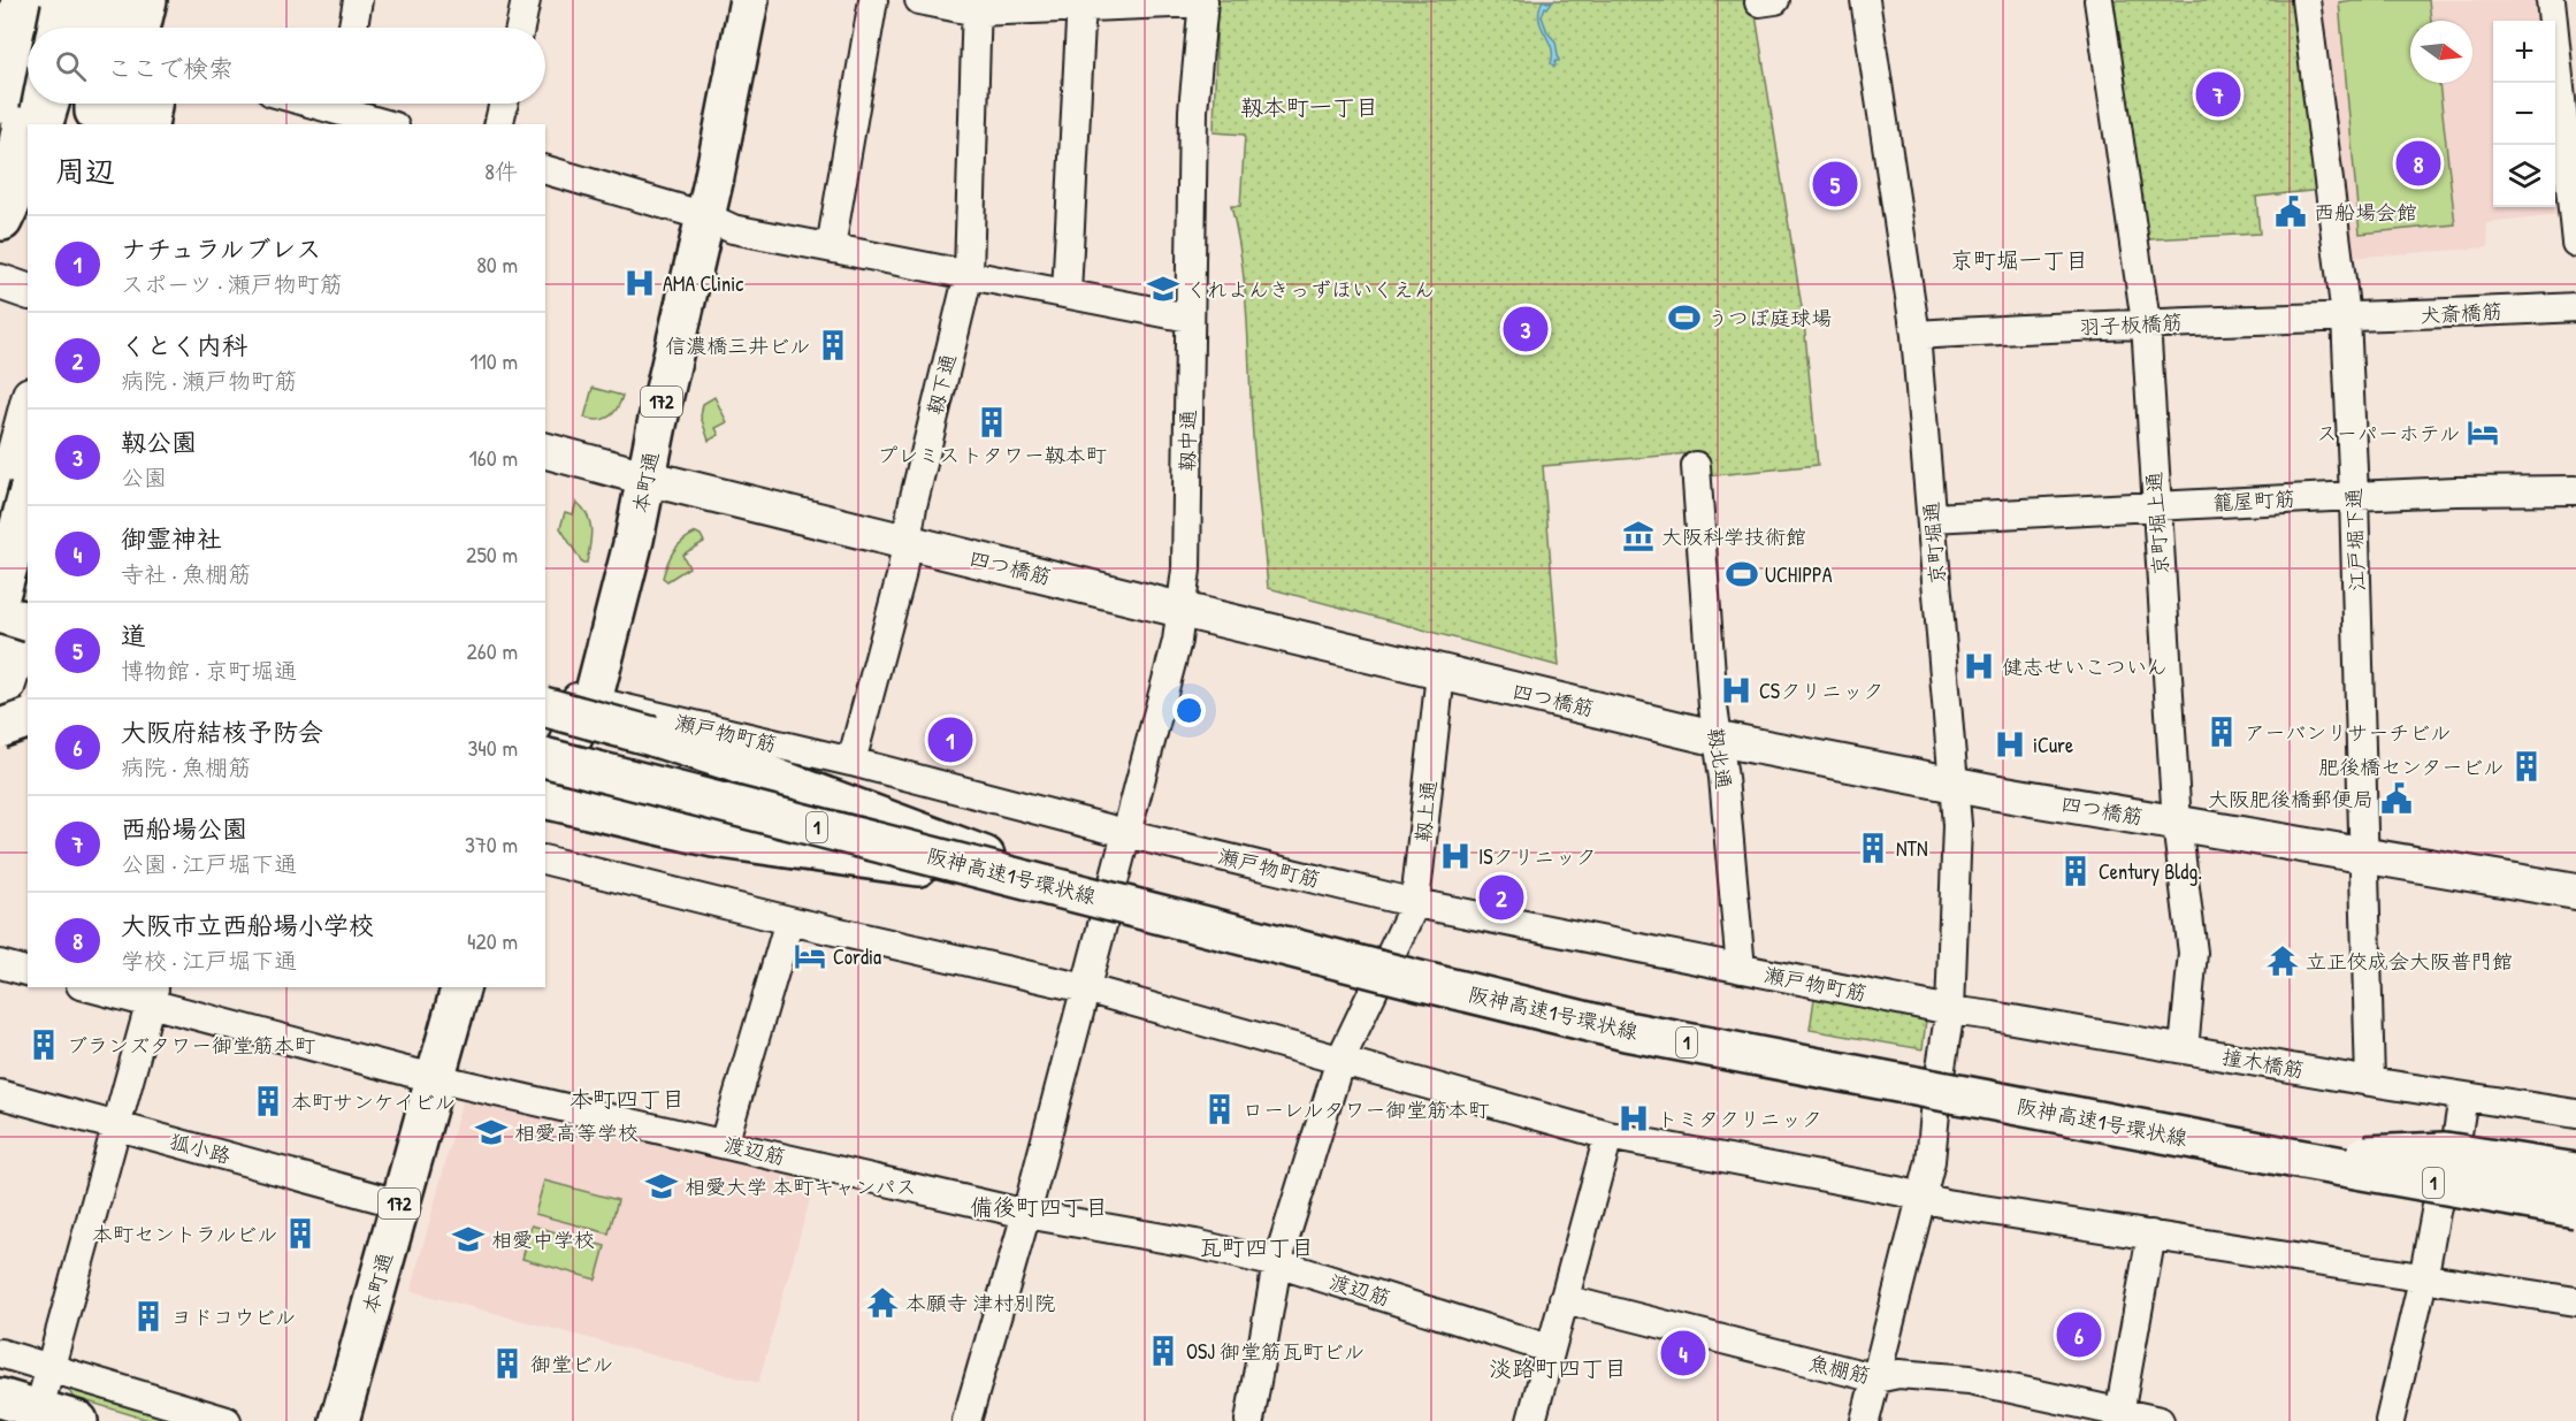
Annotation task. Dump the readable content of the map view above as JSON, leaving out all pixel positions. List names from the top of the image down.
{
  "streets": {
    "highway": [
      "172",
      "本町通",
      "1",
      "阪神高速1号環状線"
    ],
    "main road": ["四つ橋筋"],
    "street": [
      "犬斎橋筋",
      "羽子板橋筋",
      "靱下通",
      "靱中通",
      "籠屋町筋",
      "京町堀上通",
      "江戸堀下通",
      "京町堀通",
      "瀬戸物町筋",
      "靱北通",
      "靱上通",
      "撞木橋筋",
      "狐小路",
      "渡辺筋",
      "魚棚筋"
    ]
  },
  "crossings": [
    ["犬斎橋筋", "羽子板橋筋"],
    ["犬斎橋筋", "江戸堀下通"],
    ["羽子板橋筋", "京町堀上通"],
    ["羽子板橋筋", "江戸堀下通"],
    ["羽子板橋筋", "京町堀通"],
    ["靱下通", "四つ橋筋"],
    ["靱下通", "瀬戸物町筋"],
    ["靱中通", "四つ橋筋"],
    ["靱中通", "瀬戸物町筋"],
    ["靱中通", "阪神高速1号環状線"],
    ["靱中通", "渡辺筋"],
    ["本町通", "四つ橋筋"],
    ["本町通", "瀬戸物町筋"],
    ["本町通", "狐小路"],
    ["本町通", "渡辺筋"],
    ["籠屋町筋", "京町堀上通"],
    ["籠屋町筋", "江戸堀下通"],
    ["籠屋町筋", "京町堀通"],
    ["京町堀上通", "四つ橋筋"],
    ["京町堀上通", "撞木橋筋"],
    ["江戸堀下通", "四つ橋筋"],
    ["江戸堀下通", "撞木橋筋"],
    ["京町堀通", "四つ橋筋"],
    ["京町堀通", "瀬戸物町筋"],
    ["京町堀通", "撞木橋筋"],
    ["京町堀通", "魚棚筋"],
    ["四つ橋筋", "靱北通"],
    ["四つ橋筋", "靱上通"],
    ["瀬戸物町筋", "靱北通"],
    ["瀬戸物町筋", "靱上通"],
    ["瀬戸物町筋", "撞木橋筋"],
    ["靱上通", "渡辺筋"],
    ["1", "阪神高速1号環状線"]
  ],
  "districts": [
    "靱本町一丁目",
    "京町堀一丁目",
    "本町四丁目",
    "備後町四丁目",
    "瓦町四丁目",
    "淡路町四丁目"
  ],
  "places": {
    "public building": ["西船場会館", "大阪肥後橋郵便局"],
    "hospital": [
      "AMA Clinic",
      "健志せいこついん",
      "CSクリニック",
      "iCure",
      "ISクリニック",
      "トミタクリニック"
    ],
    "school or university": [
      "くれよんきっずほいくえん",
      "相愛高等学校",
      "相愛大学 本町キャンパス",
      "相愛中学校"
    ],
    "sports": ["うつぼ庭球場", "UCHIPPA"],
    "building": [
      "信濃橋三井ビル",
      "プレミストタワー靱本町",
      "アーバンリサーチビル",
      "肥後橋センタービル",
      "NTN",
      "Century Bldg.",
      "ブランズタワー御堂筋本町",
      "本町サンケイビル",
      "ローレルタワー御堂筋本町",
      "本町セントラルビル",
      "ヨドコウビル",
      "OSJ 御堂筋瓦町ビル",
      "御堂ビル"
    ],
    "hotel": ["スーパーホテル", "Cordia"],
    "museum": ["大阪科学技術館"],
    "temple": ["立正佼成会大阪普門館", "本願寺 津村別院"]
  },
  "north": "right",
  "page": {
    "map_buttons": ["+", "−"],
    "search": "ここで検索",
    "pins": [
      "7",
      "8",
      "5",
      "3",
      "1",
      "2",
      "6",
      "4"
    ],
    "heading": ["周辺", "8件"],
    "list": [
      {
        "mark": "1",
        "name": "ナチュラルブレス",
        "note": "スポーツ · 瀬戸物町筋",
        "value": "80 m"
      },
      {
        "mark": "2",
        "name": "くとく内科",
        "note": "病院 · 瀬戸物町筋",
        "value": "110 m"
      },
      {
        "mark": "3",
        "name": "靱公園",
        "note": "公園",
        "value": "160 m"
      },
      {
        "mark": "4",
        "name": "御霊神社",
        "note": "寺社 · 魚棚筋",
        "value": "250 m"
      },
      {
        "mark": "5",
        "name": "道",
        "note": "博物館 · 京町堀通",
        "value": "260 m"
      },
      {
        "mark": "6",
        "name": "大阪府結核予防会",
        "note": "病院 · 魚棚筋",
        "value": "340 m"
      },
      {
        "mark": "7",
        "name": "西船場公園",
        "note": "公園 · 江戸堀下通",
        "value": "370 m"
      },
      {
        "mark": "8",
        "name": "大阪市立西船場小学校",
        "note": "学校 · 江戸堀下通",
        "value": "420 m"
      }
    ]
  }
}
